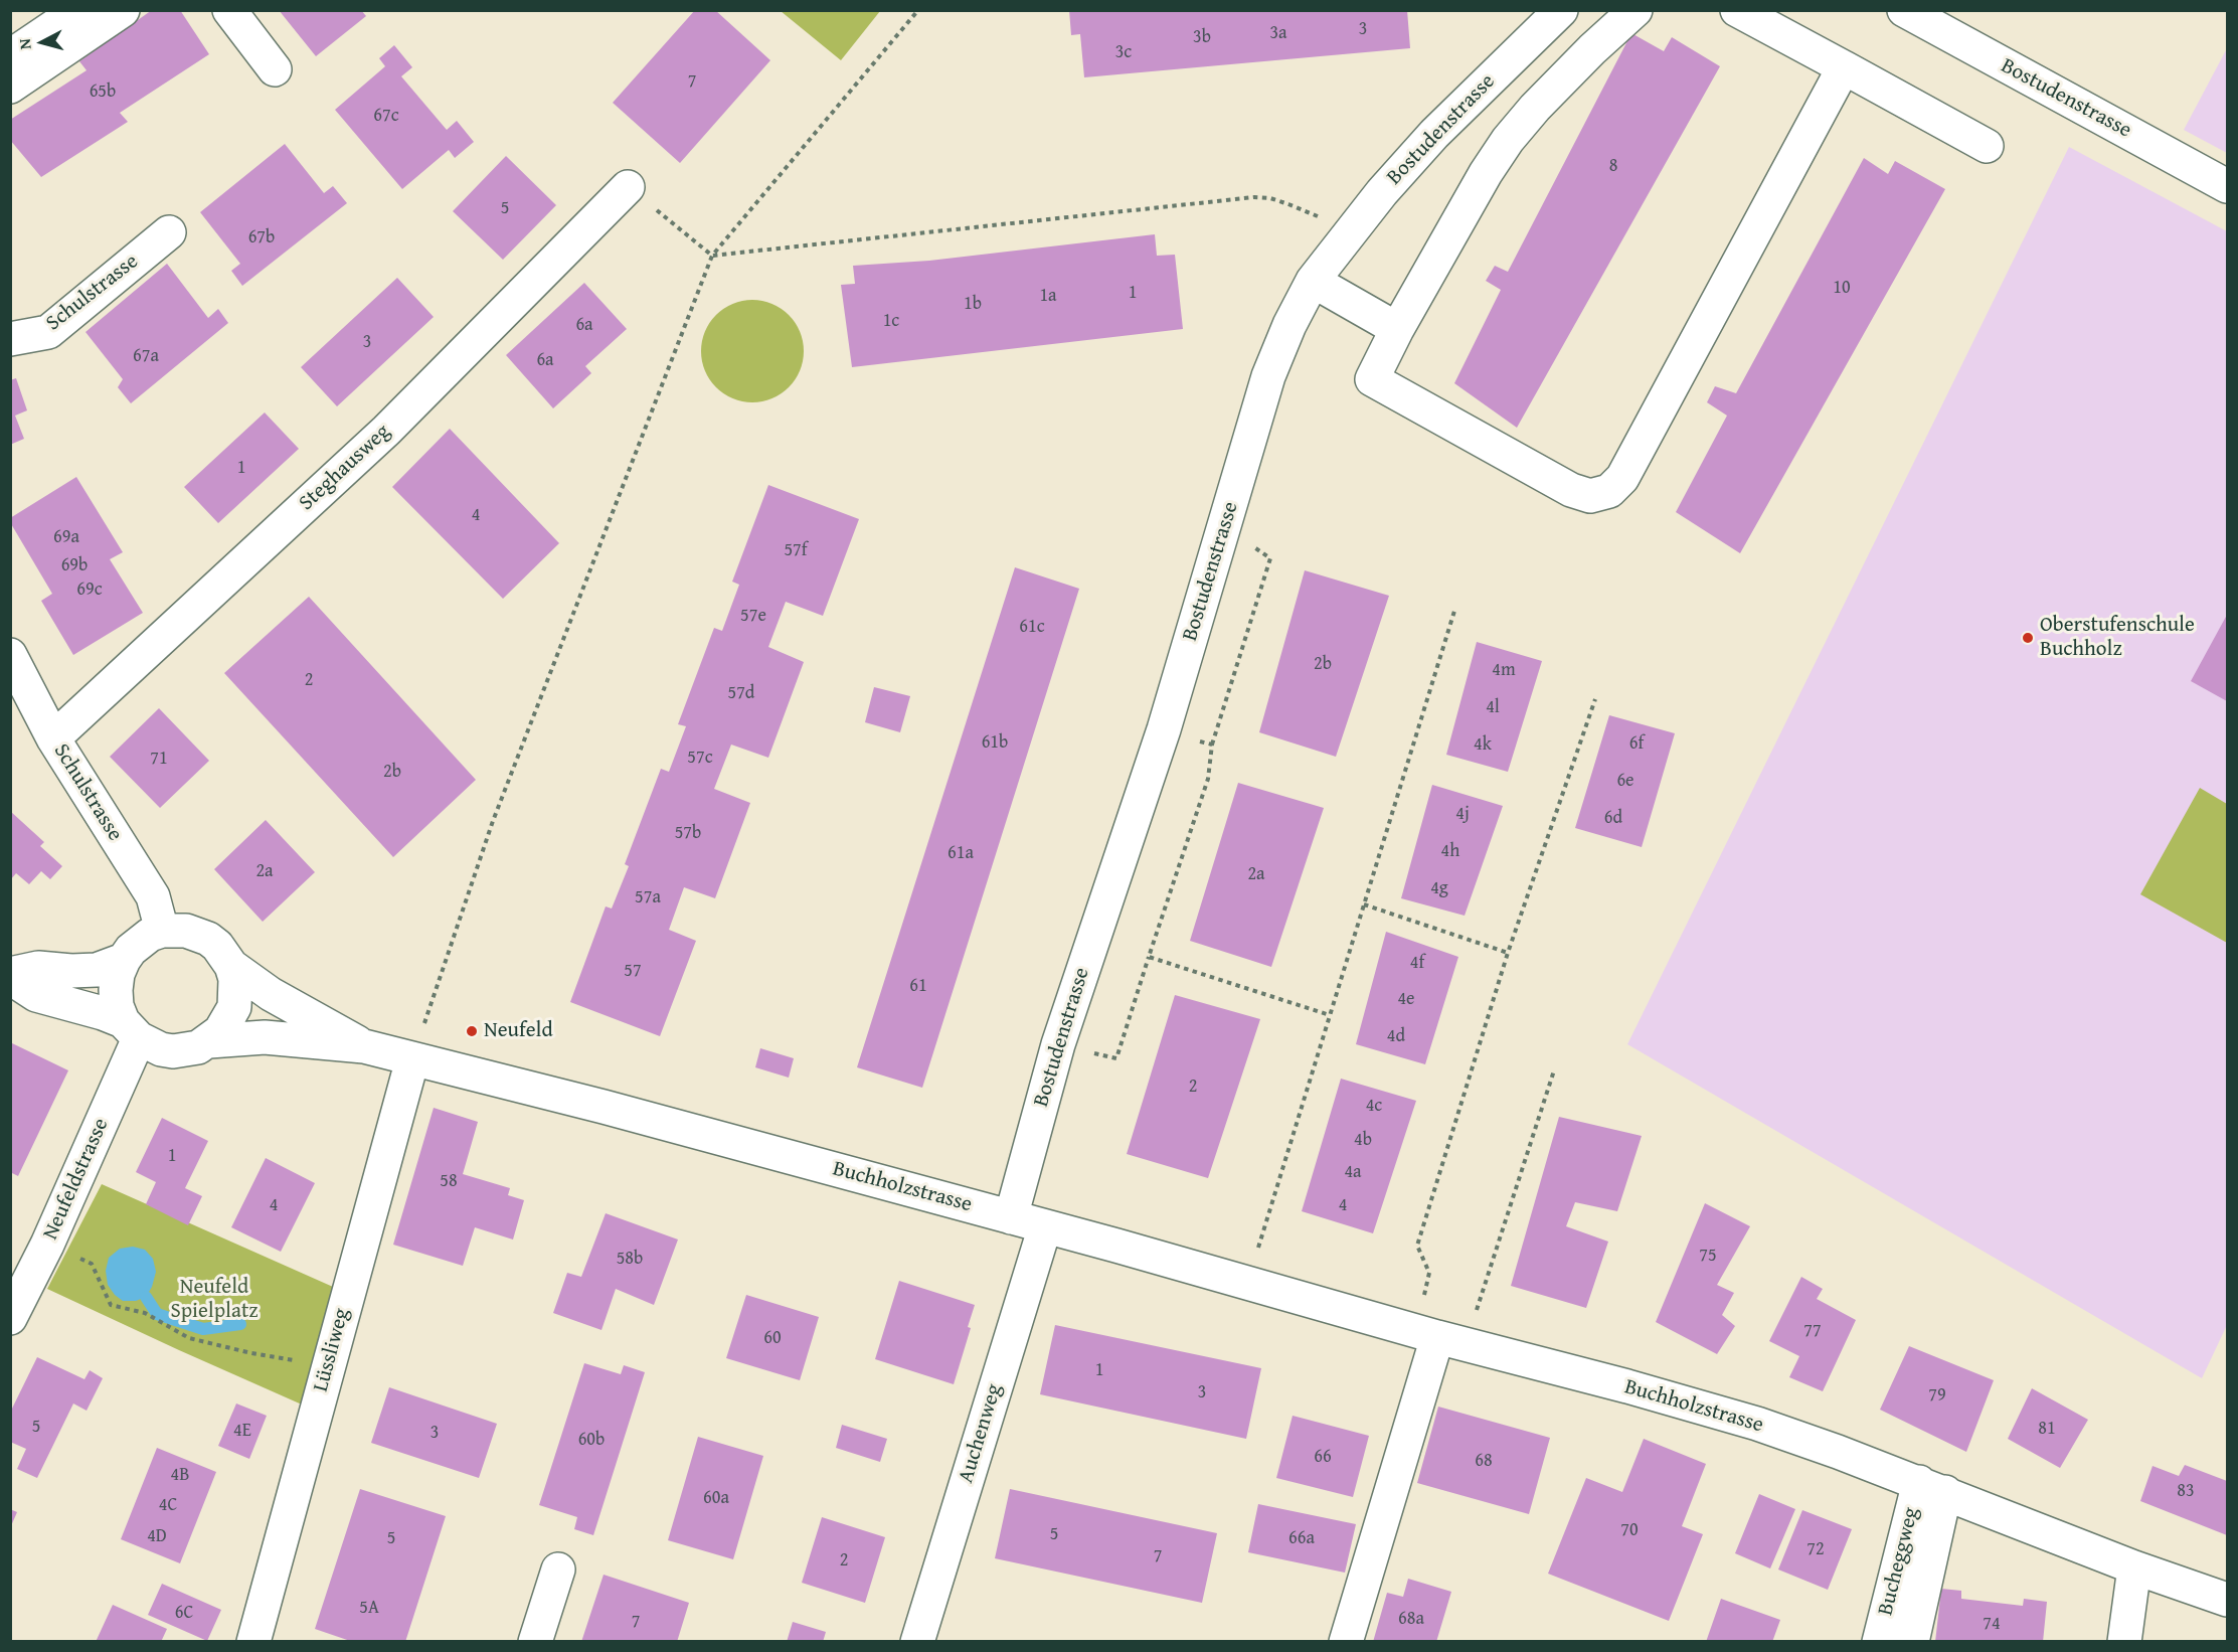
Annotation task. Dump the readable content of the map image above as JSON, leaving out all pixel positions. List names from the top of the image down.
{
  "streets": {
    "street": [
      "Bostudenstrasse",
      "Schulstrasse",
      "Steghausweg",
      "Neufeldstrasse",
      "Buchholzstrasse",
      "Lüssliweg",
      "Auchenweg",
      "Bucheggweg"
    ]
  },
  "crossings": [
    ["Bostudenstrasse", "Buchholzstrasse"],
    ["Schulstrasse", "Steghausweg"],
    ["Schulstrasse", "Neufeldstrasse"],
    ["Schulstrasse", "Buchholzstrasse"],
    ["Neufeldstrasse", "Buchholzstrasse"],
    ["Buchholzstrasse", "Lüssliweg"],
    ["Buchholzstrasse", "Auchenweg"],
    ["Buchholzstrasse", "Bucheggweg"]
  ],
  "parks": ["Neufeld Spielplatz"],
  "places": ["Oberstufenschule Buchholz", "Neufeld"],
  "house_numbers": [
    "3",
    "3a",
    "3b",
    "3c",
    "7",
    "65b",
    "67c",
    "8",
    "5",
    "67b",
    "10",
    "1",
    "1a",
    "1b",
    "1c",
    "6a",
    "3",
    "67a",
    "6a",
    "1",
    "4",
    "69a",
    "57f",
    "69b",
    "69c",
    "57e",
    "61c",
    "2b",
    "4m",
    "2",
    "57d",
    "4l",
    "61b",
    "6f",
    "4k",
    "57c",
    "71",
    "2b",
    "6e",
    "4j",
    "6d",
    "57b",
    "4h",
    "61a",
    "2a",
    "2a",
    "4g",
    "57a",
    "4f",
    "57",
    "61",
    "4e",
    "4d",
    "2",
    "4c",
    "4b",
    "1",
    "4a",
    "58",
    "4",
    "4",
    "75",
    "58b",
    "77",
    "60",
    "1",
    "3",
    "79",
    "5",
    "81",
    "4E",
    "3",
    "60b",
    "66",
    "68",
    "4B",
    "83",
    "60a",
    "4C",
    "70",
    "5",
    "4D",
    "5",
    "66a",
    "72",
    "7",
    "2",
    "5A",
    "6C",
    "68a",
    "7",
    "74"
  ],
  "north": "left"
}
